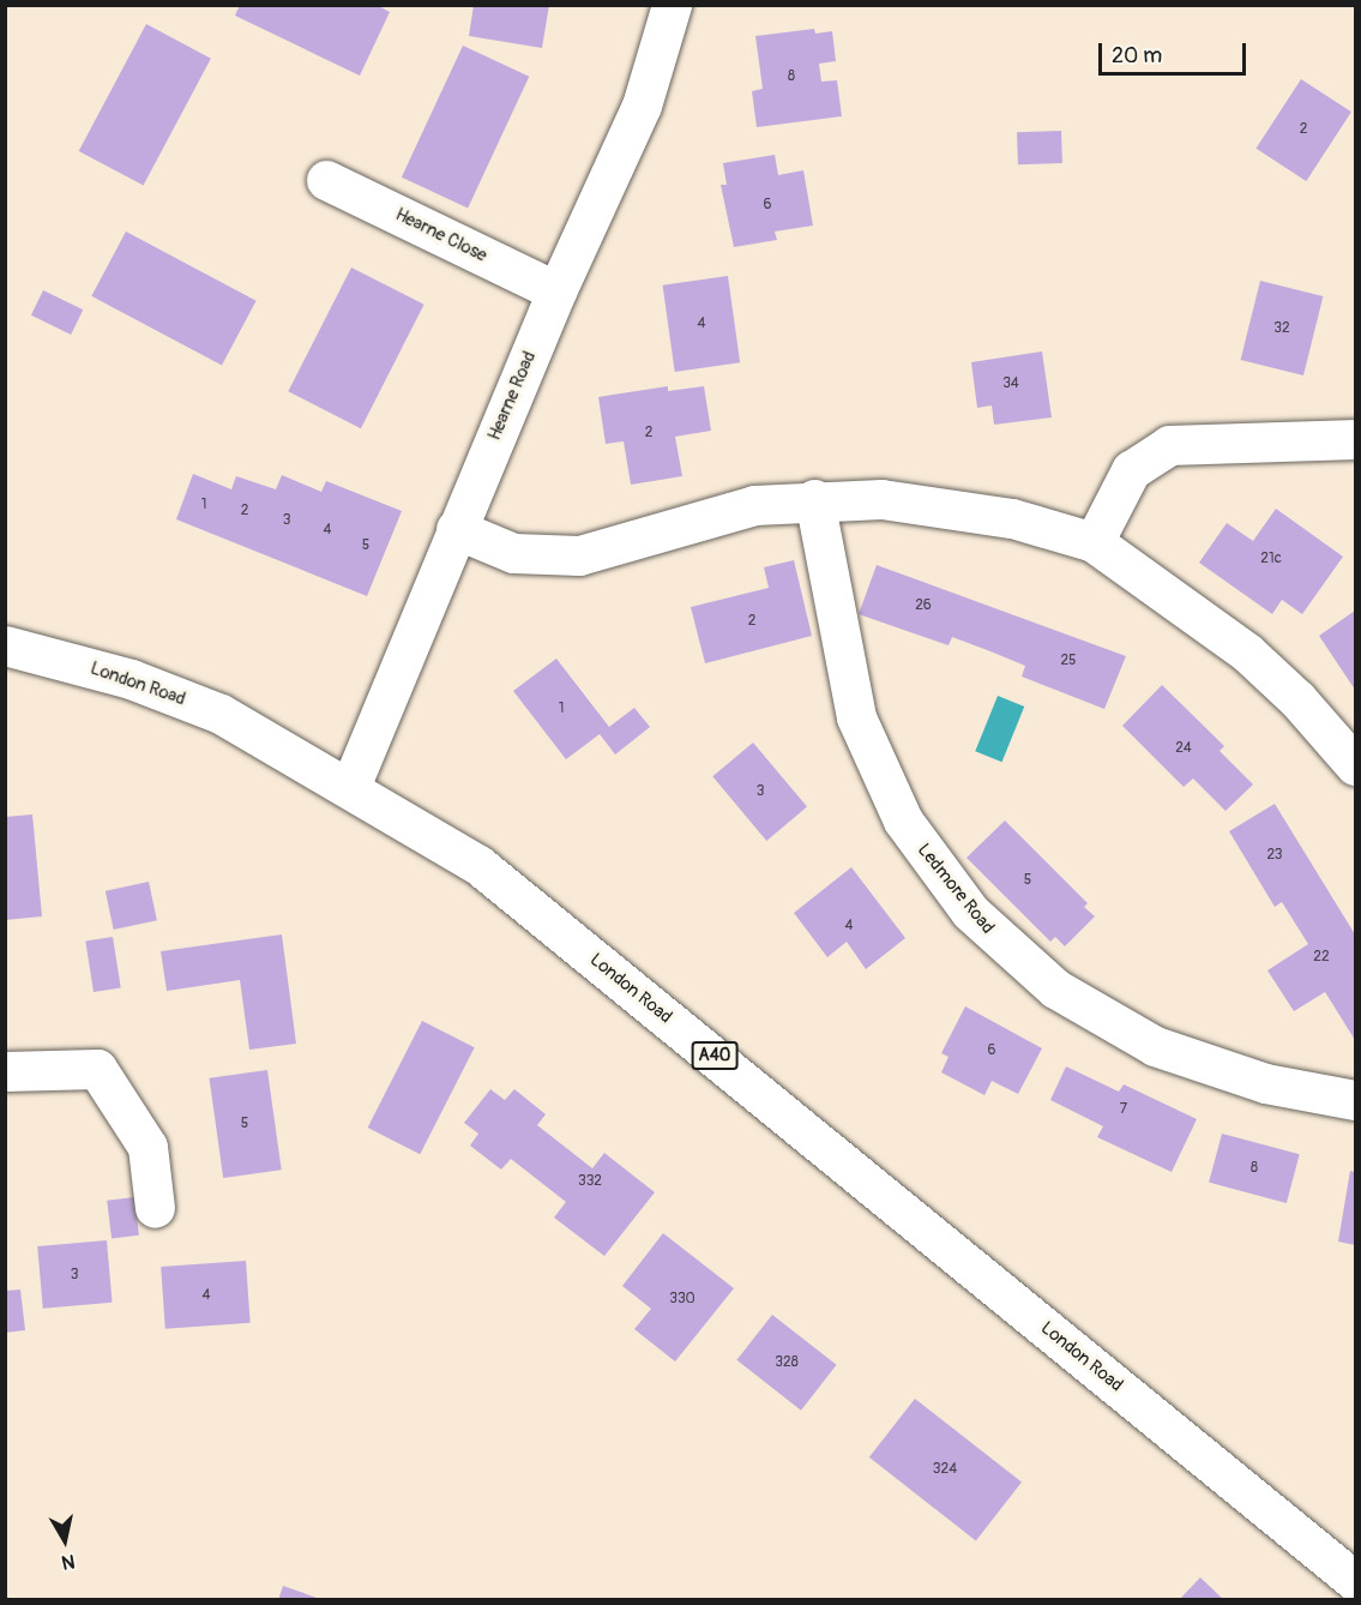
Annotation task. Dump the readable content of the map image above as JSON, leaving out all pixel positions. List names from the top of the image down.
{
  "streets": {
    "main road": [
      "Hearne Close",
      "Hearne Road",
      "London Road",
      "Ledmore Road",
      "A40"
    ]
  },
  "crossings": [
    ["Hearne Close", "Hearne Road"],
    ["Hearne Road", "London Road"]
  ],
  "house_numbers": [
    "8",
    "2",
    "6",
    "4",
    "32",
    "34",
    "2",
    "1",
    "2",
    "3",
    "4",
    "5",
    "21c",
    "26",
    "2",
    "25",
    "1",
    "24",
    "3",
    "23",
    "5",
    "4",
    "22",
    "6",
    "7",
    "5",
    "8",
    "332",
    "3",
    "4",
    "330",
    "328",
    "324"
  ],
  "scale_bar": "20 m",
  "north": "bottom"
}
